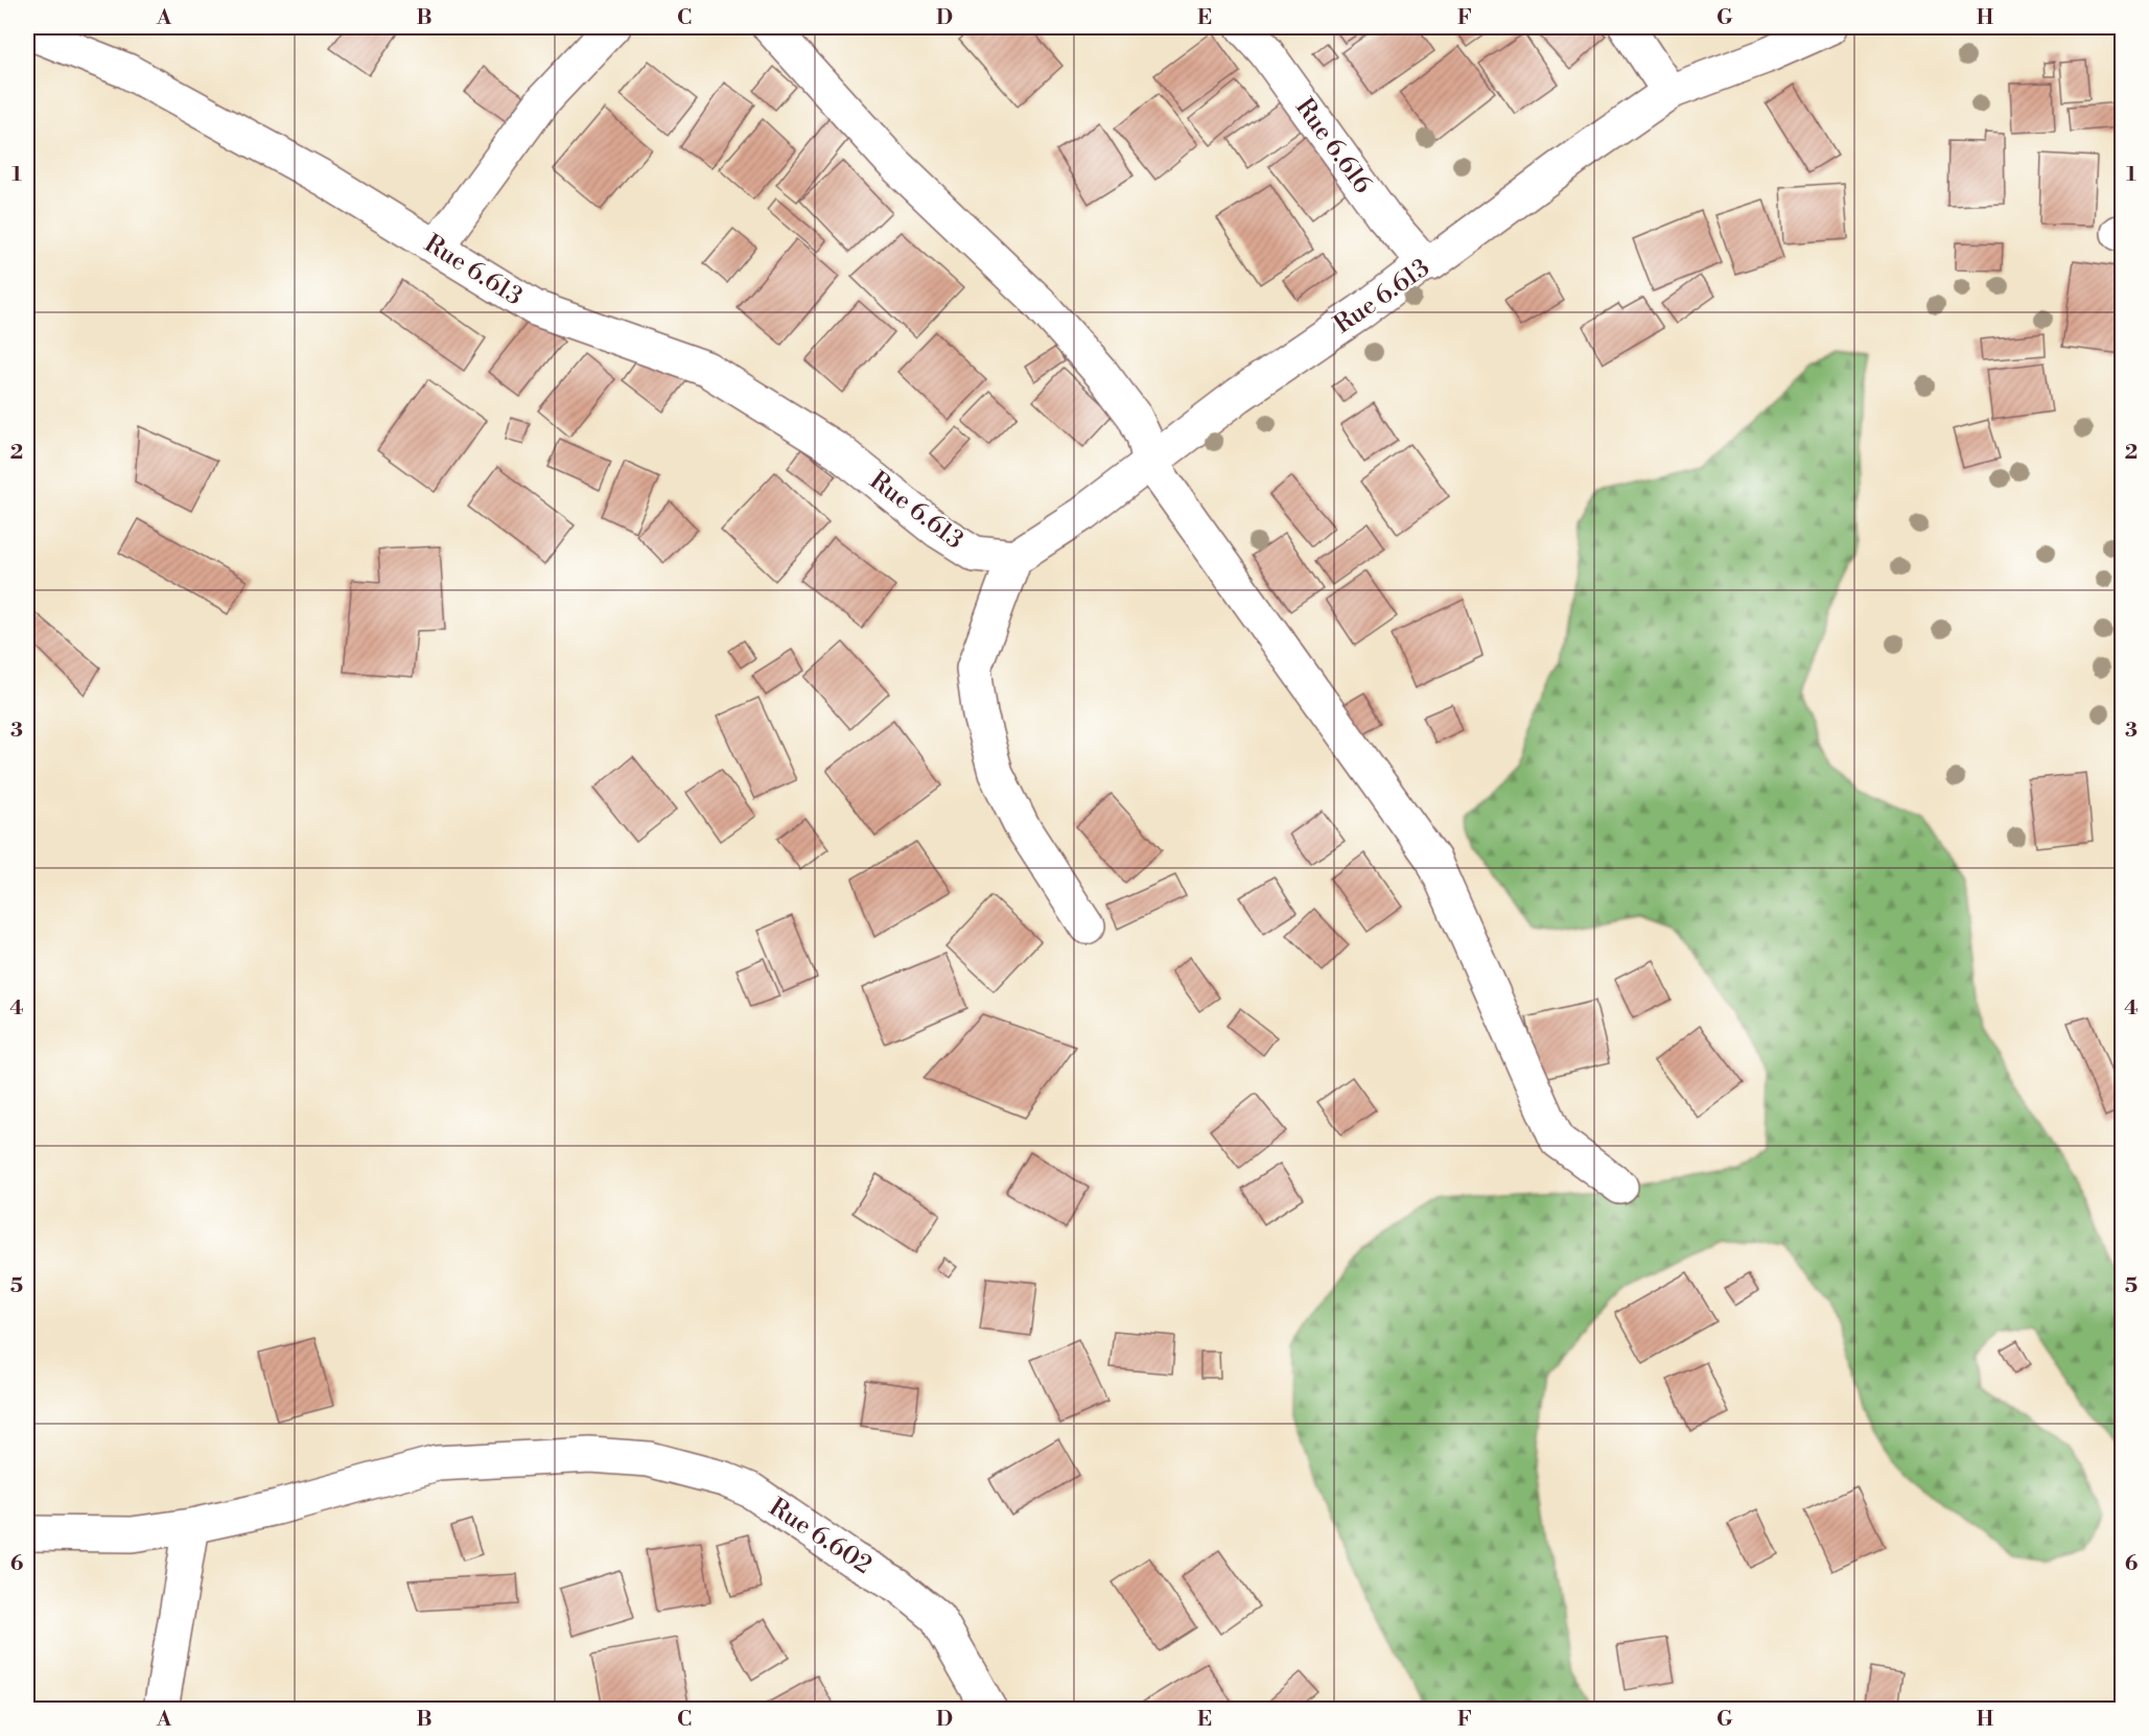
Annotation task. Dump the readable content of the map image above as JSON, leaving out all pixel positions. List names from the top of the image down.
{
  "streets": {
    "street": ["Rue 6.616", "Rue 6.613", "Rue 6.602"]
  },
  "crossings": [
    ["Rue 6.616", "Rue 6.613"]
  ],
  "grid": {
    "columns": [
      "A",
      "B",
      "C",
      "D",
      "E",
      "F",
      "G",
      "H"
    ],
    "rows": [
      "1",
      "2",
      "3",
      "4",
      "5",
      "6"
    ]
  }
}
